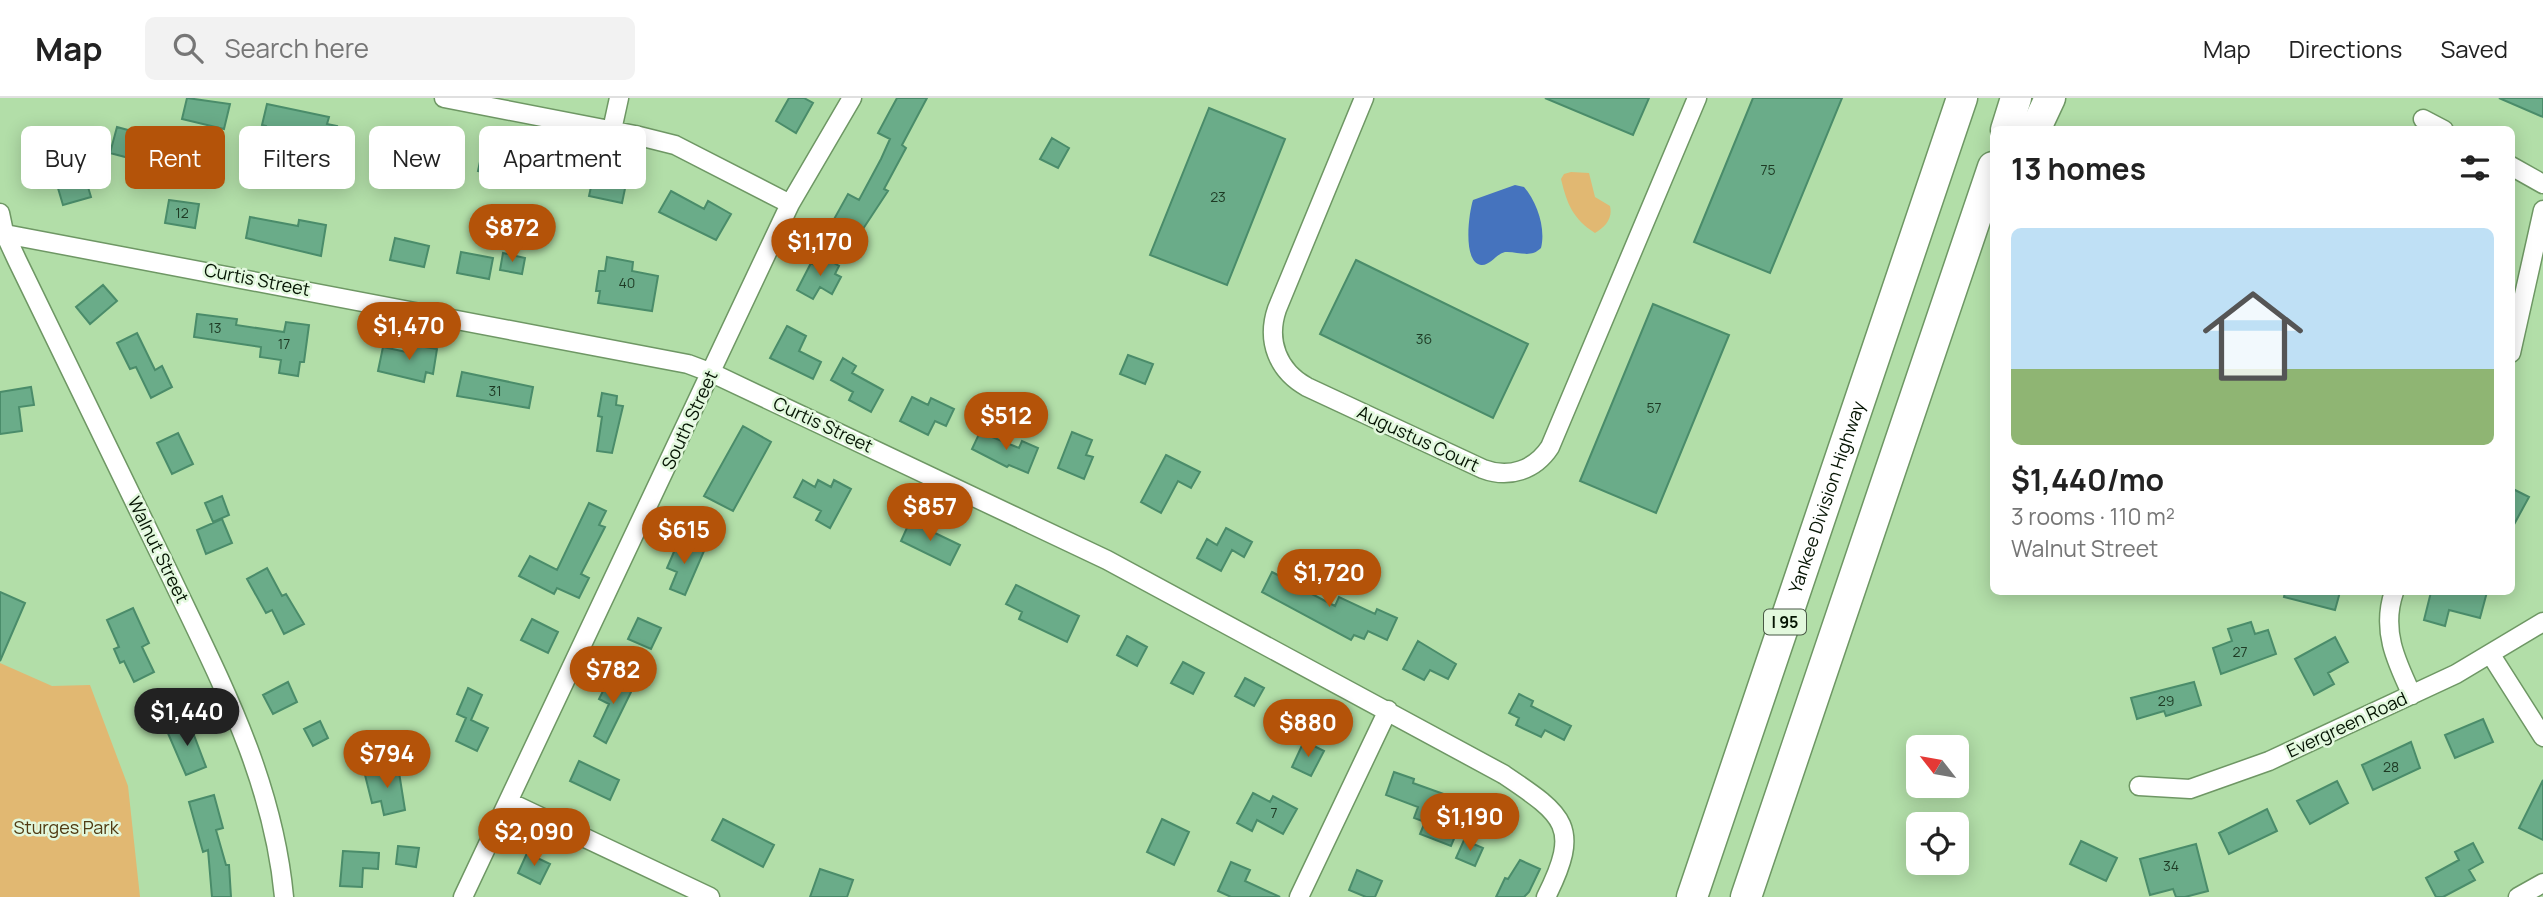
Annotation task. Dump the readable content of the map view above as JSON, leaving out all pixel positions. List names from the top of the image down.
{
  "streets": {
    "highway": ["Yankee Division Highway", "I 95"],
    "street": [
      "Curtis Street",
      "South Street",
      "Augustus Court",
      "Walnut Street",
      "Evergreen Road"
    ]
  },
  "crossings": [
    ["Curtis Street", "South Street"],
    ["Curtis Street", "Walnut Street"]
  ],
  "parks": ["Sturges Park"],
  "house_numbers": [
    "75",
    "23",
    "12",
    "40",
    "13",
    "36",
    "17",
    "31",
    "57",
    "27",
    "29",
    "28",
    "7",
    "34"
  ],
  "north": "top left",
  "page": {
    "header": "Map",
    "search": "Search here",
    "nav": ["Map", "Directions", "Saved"],
    "chip": [
      "Buy",
      "Rent",
      "Filters",
      "New",
      "Apartment"
    ],
    "heading": "13 homes",
    "price": [
      "$872",
      "$1,170",
      "$1,470",
      "$512",
      "$857",
      "$615",
      "$1,720",
      "$782",
      "$1,440",
      "$880",
      "$794",
      "$1,190",
      "$2,090"
    ],
    "list": [
      {
        "name": "$1,440/mo",
        "note": "3 rooms · 110 m² · Walnut Street"
      }
    ]
  }
}
